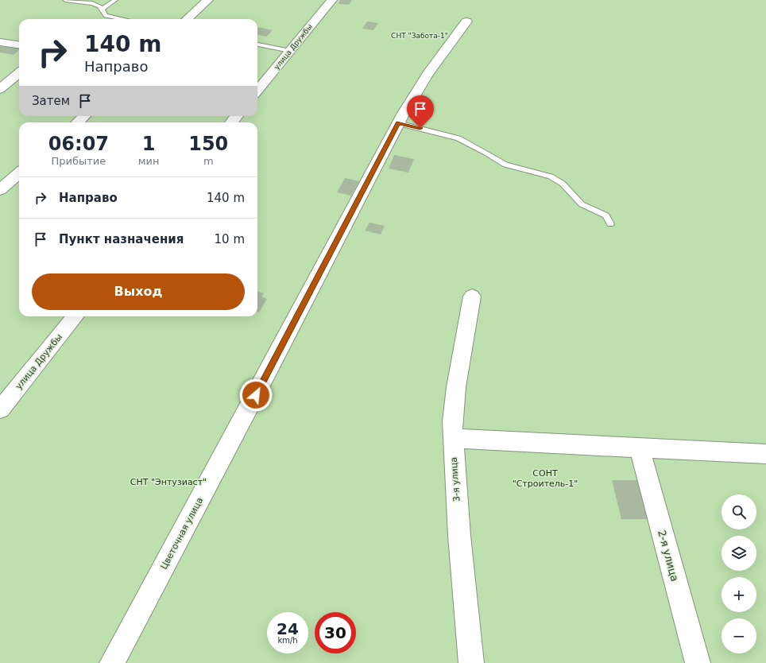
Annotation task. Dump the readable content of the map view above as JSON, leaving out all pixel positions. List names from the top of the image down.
{
  "streets": {
    "street": [
      "улица Дружбы",
      "3-я улица",
      "Цветочная улица",
      "2-я улица"
    ]
  },
  "parks": ["СНТ \"Забота-1\"", "СОНТ \"Строитель-1\"", "СНТ \"Энтузиаст\""],
  "page": {
    "turn": ["140 m", "Направо"],
    "then": "Затем",
    "eta": [
      "06:07",
      "Прибытие",
      "1",
      "мин",
      "150",
      "m"
    ],
    "list": [
      {
        "name": "Направо",
        "value": "140 m"
      },
      {
        "name": "Пункт назначения",
        "value": "10 m"
      }
    ],
    "buttons": "Выход",
    "map_buttons": ["+", "−"],
    "speed": "24 km/h",
    "limit": "30"
  }
}
